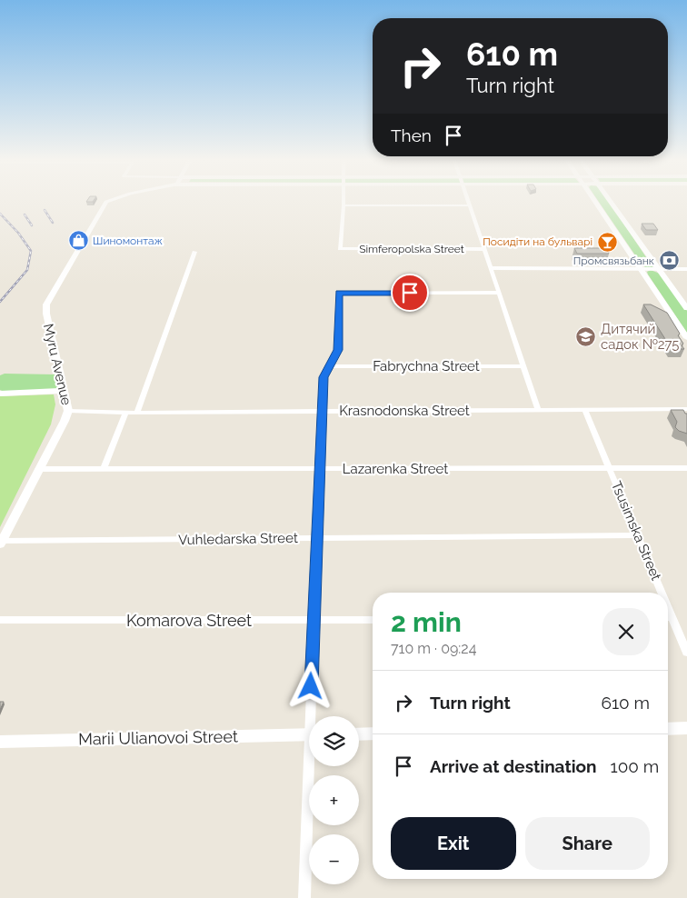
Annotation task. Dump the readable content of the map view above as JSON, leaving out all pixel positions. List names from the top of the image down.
{
  "streets": {
    "main road": ["Myru Avenue", "Marii Ulianovoi Street"],
    "street": [
      "Simferopolska Street",
      "Fabrychna Street",
      "Krasnodonska Street",
      "Lazarenka Street",
      "Tsusimska Street",
      "Vuhledarska Street",
      "Komarova Street"
    ]
  },
  "crossings": [
    ["Myru Avenue", "Krasnodonska Street"],
    ["Myru Avenue", "Lazarenka Street"],
    ["Myru Avenue", "Vuhledarska Street"],
    ["Krasnodonska Street", "Tsusimska Street"],
    ["Lazarenka Street", "Tsusimska Street"],
    ["Tsusimska Street", "Vuhledarska Street"]
  ],
  "places": {
    "shop": ["Шиномонтаж"],
    "bar": ["Посидіти на бульварі"],
    "bank": ["Промсвязьбанк"],
    "school or university": ["Дитячий садок №275"]
  },
  "page": {
    "turn": ["610 m", "Turn right"],
    "then": "Then",
    "heading": ["2 min", "710 m · 09:24"],
    "list": [
      {
        "name": "Turn right",
        "value": "610 m"
      },
      {
        "name": "Arrive at destination",
        "value": "100 m"
      }
    ],
    "map_buttons": ["+", "−"],
    "buttons": ["Exit", "Share"]
  }
}
